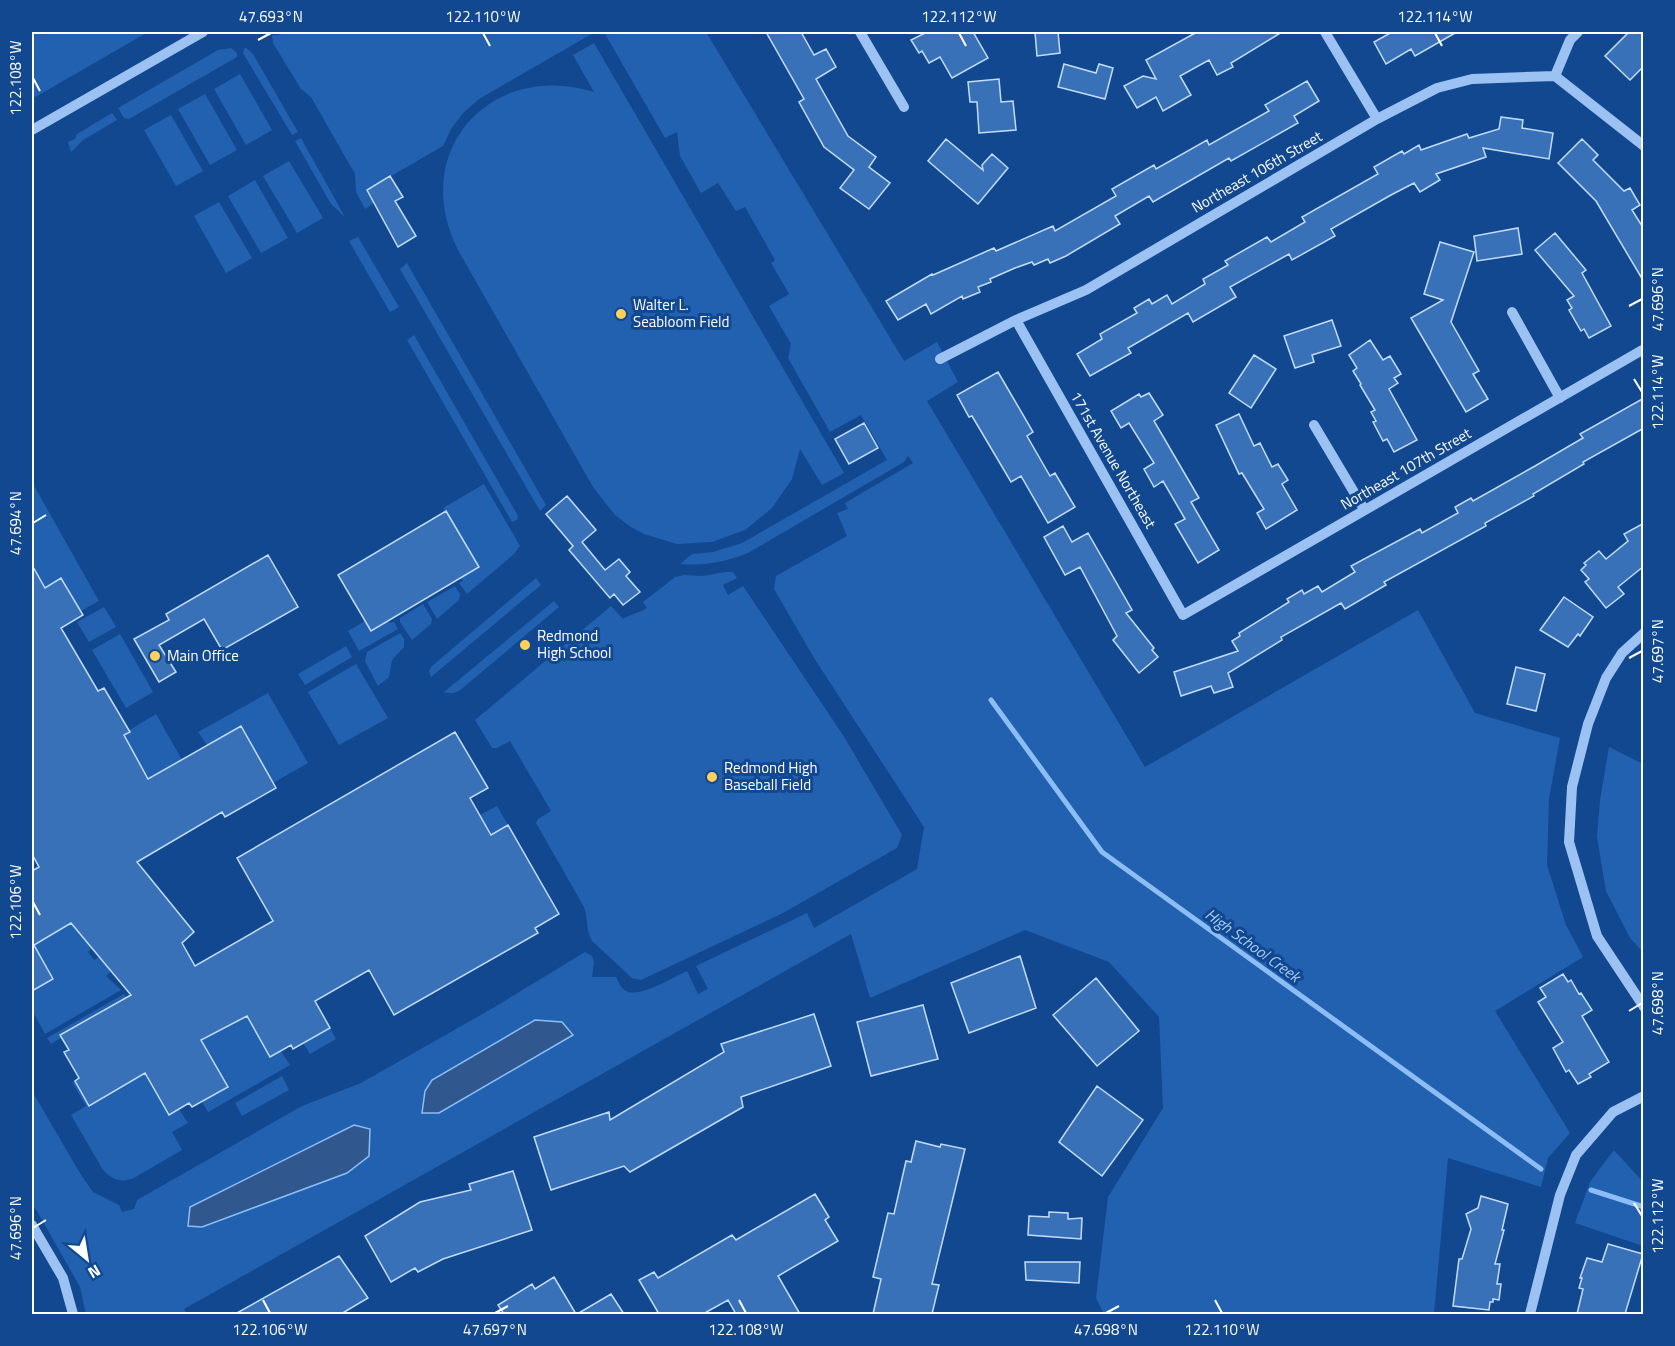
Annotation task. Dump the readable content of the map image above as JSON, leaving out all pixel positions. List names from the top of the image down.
{
  "streets": {
    "street": ["Northeast 106th Street", "171st Avenue Northeast", "Northeast 107th Street"]
  },
  "crossings": [
    ["Northeast 106th Street", "171st Avenue Northeast"],
    ["171st Avenue Northeast", "Northeast 107th Street"]
  ],
  "water": ["High School Creek"],
  "places": [
    "Walter L. Seabloom Field",
    "Redmond High School",
    "Main Office",
    "Redmond High Baseball Field"
  ],
  "north": "bottom right",
  "coordinates": [
    "47.693°N",
    "122.110°W",
    "122.112°W",
    "122.114°W",
    "122.108°W",
    "47.696°N",
    "47.694°N",
    "47.697°N",
    "122.106°W",
    "47.698°N"
  ]
}
